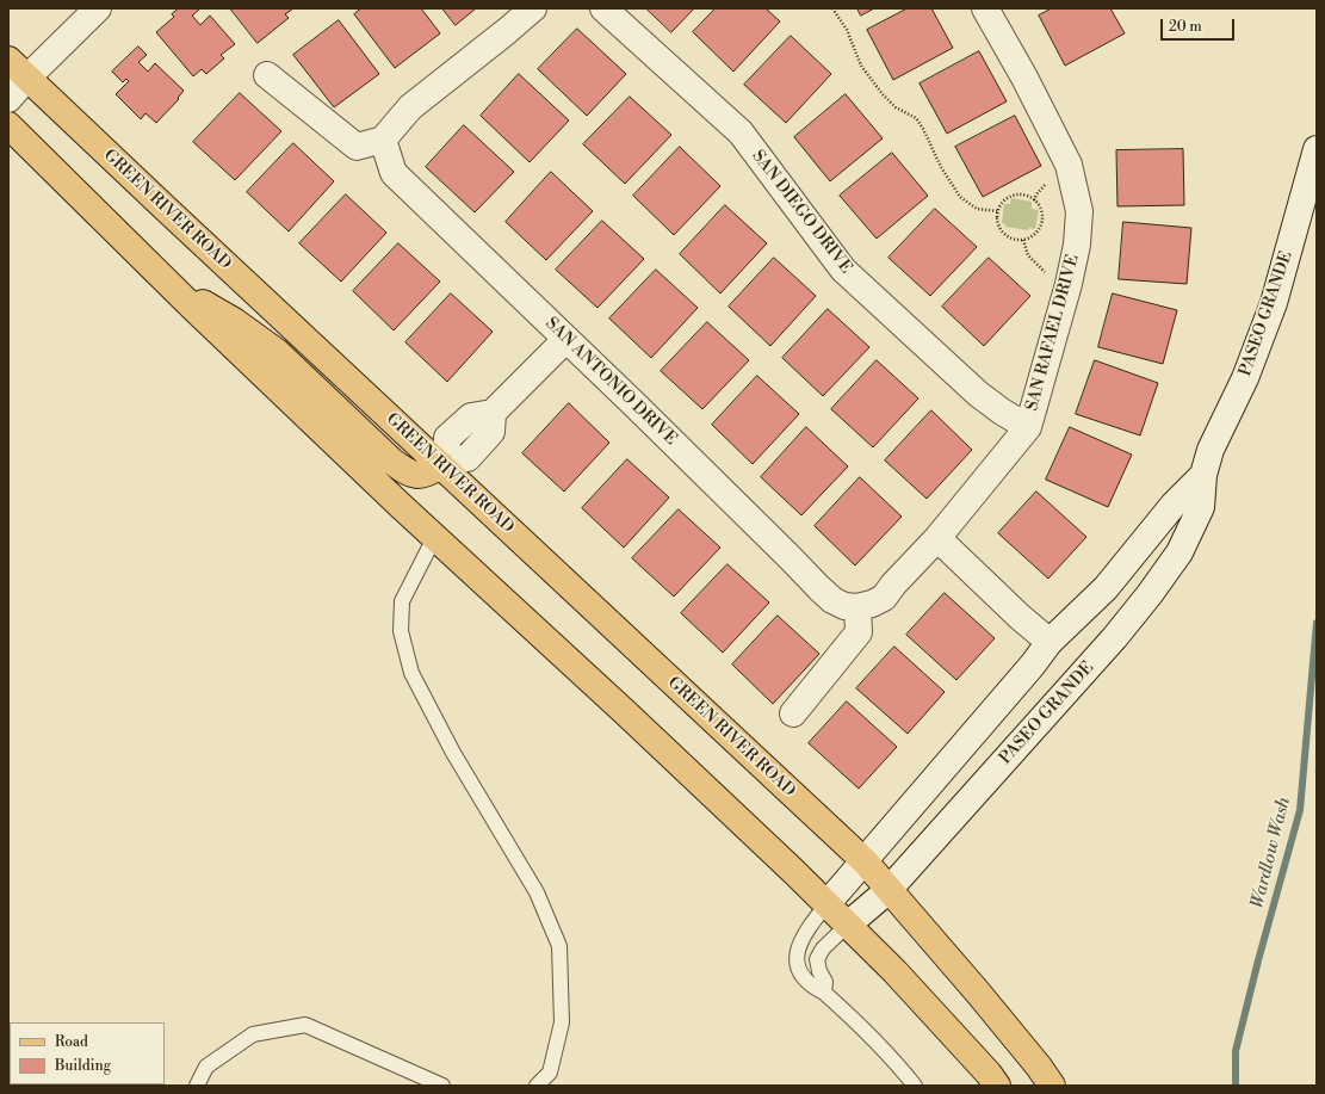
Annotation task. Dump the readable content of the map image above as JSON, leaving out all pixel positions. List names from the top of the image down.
{
  "streets": {
    "main road": ["GREEN RIVER ROAD"],
    "street": [
      "SAN DIEGO DRIVE",
      "PASEO GRANDE",
      "SAN RAFAEL DRIVE",
      "SAN ANTONIO DRIVE"
    ]
  },
  "crossings": [
    ["GREEN RIVER ROAD", "PASEO GRANDE"],
    ["SAN DIEGO DRIVE", "SAN RAFAEL DRIVE"],
    ["SAN RAFAEL DRIVE", "SAN ANTONIO DRIVE"]
  ],
  "water": ["Wardlow Wash"],
  "legend": ["Road", "Building"],
  "scale_bar": "20 m"
}
